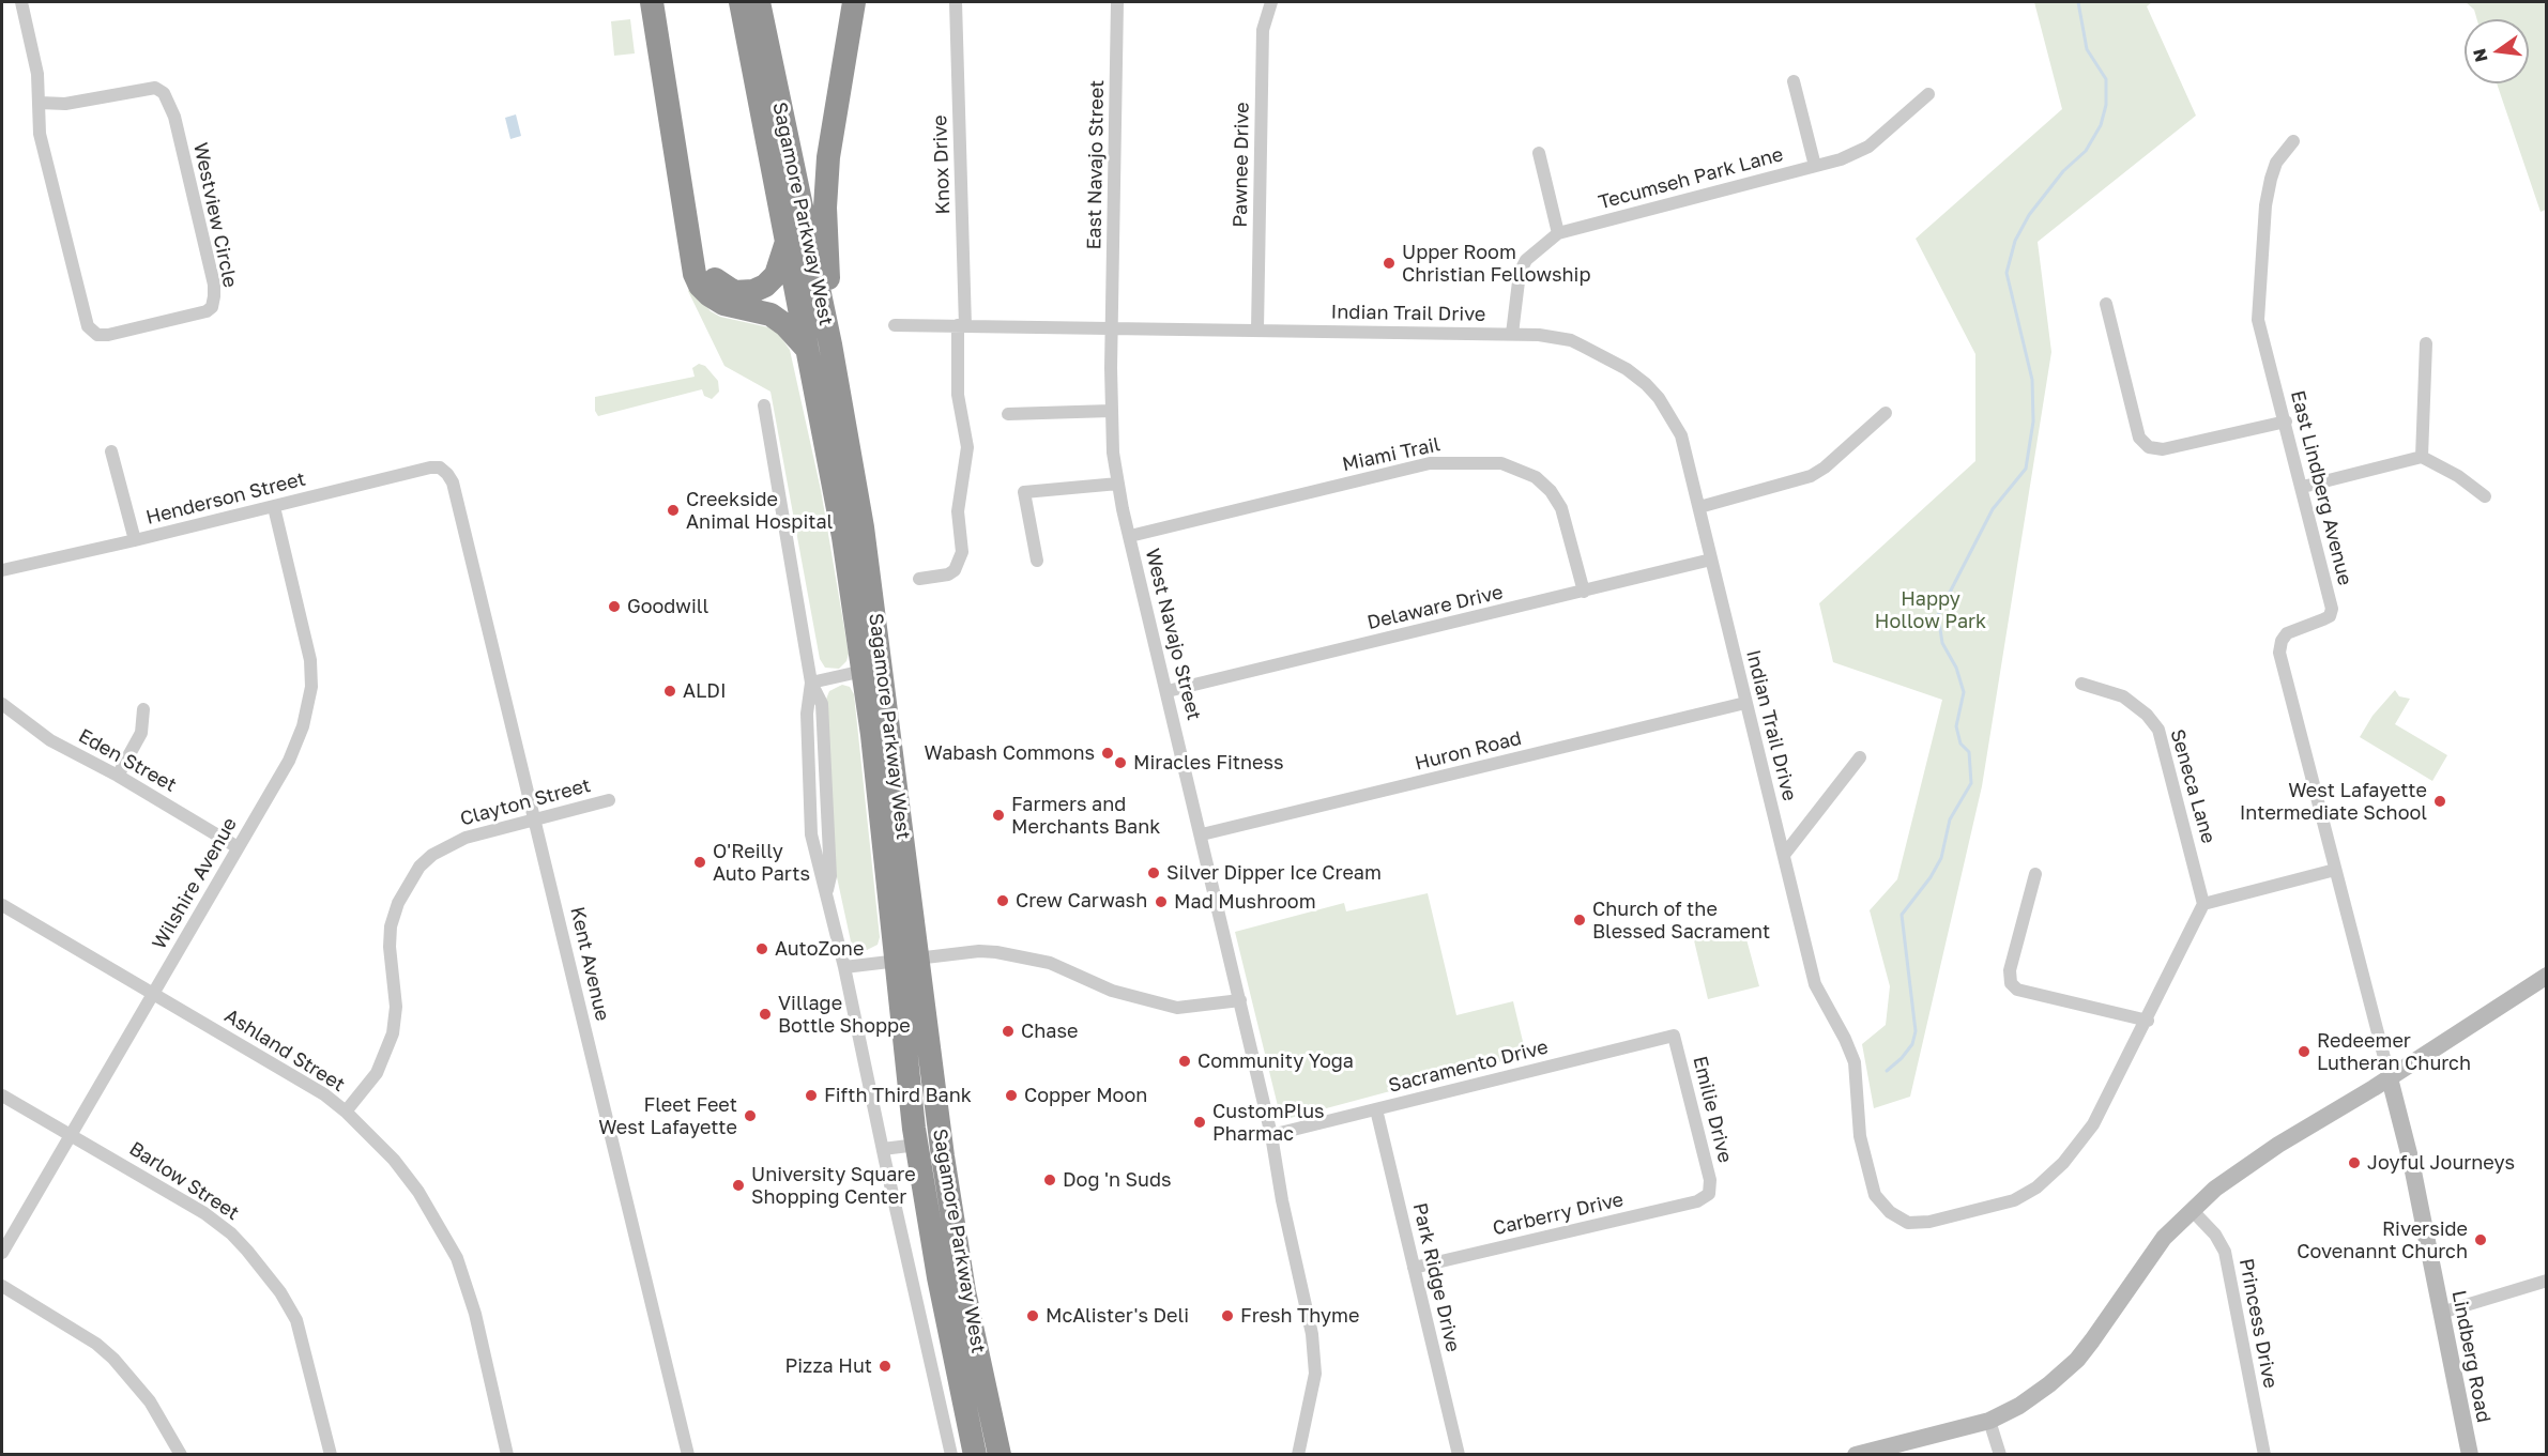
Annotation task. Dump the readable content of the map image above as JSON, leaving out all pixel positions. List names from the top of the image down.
{
  "streets": {
    "highway": ["Sagamore Parkway West"],
    "street": [
      "Knox Drive",
      "East Navajo Street",
      "Pawnee Drive",
      "Tecumseh Park Lane",
      "Westview Circle",
      "Indian Trail Drive",
      "Miami Trail",
      "East Lindberg Avenue",
      "Henderson Street",
      "Delaware Drive",
      "West Navajo Street",
      "Huron Road",
      "Eden Street",
      "Seneca Lane",
      "Clayton Street",
      "Wilshire Avenue",
      "Kent Avenue",
      "Ashland Street",
      "Sacramento Drive",
      "Emilie Drive",
      "Barlow Street",
      "Carberry Drive",
      "Park Ridge Drive",
      "Princess Drive",
      "Lindberg Road"
    ]
  },
  "crossings": [
    ["Knox Drive", "Indian Trail Drive"],
    ["East Navajo Street", "Indian Trail Drive"],
    ["East Navajo Street", "West Navajo Street"],
    ["Pawnee Drive", "Indian Trail Drive"],
    ["Tecumseh Park Lane", "Indian Trail Drive"],
    ["Indian Trail Drive", "Delaware Drive"],
    ["Indian Trail Drive", "West Navajo Street"],
    ["Indian Trail Drive", "Huron Road"],
    ["Indian Trail Drive", "Seneca Lane"],
    ["Miami Trail", "Delaware Drive"],
    ["Miami Trail", "West Navajo Street"],
    ["East Lindberg Avenue", "Lindberg Road"],
    ["Henderson Street", "Wilshire Avenue"],
    ["Henderson Street", "Kent Avenue"],
    ["Delaware Drive", "West Navajo Street"],
    ["West Navajo Street", "Huron Road"],
    ["West Navajo Street", "Sacramento Drive"],
    ["Eden Street", "Wilshire Avenue"],
    ["Clayton Street", "Kent Avenue"],
    ["Clayton Street", "Ashland Street"],
    ["Wilshire Avenue", "Ashland Street"],
    ["Wilshire Avenue", "Barlow Street"],
    ["Sacramento Drive", "Emilie Drive"],
    ["Sacramento Drive", "Park Ridge Drive"],
    ["Emilie Drive", "Carberry Drive"],
    ["Carberry Drive", "Park Ridge Drive"]
  ],
  "parks": ["Happy Hollow Park"],
  "places": [
    "Upper Room Christian Fellowship",
    "Creekside Animal Hospital",
    "Goodwill",
    "ALDI",
    "Wabash Commons",
    "Miracles Fitness",
    "West Lafayette Intermediate School",
    "Farmers and Merchants Bank",
    "O'Reilly Auto Parts",
    "Silver Dipper Ice Cream",
    "Crew Carwash",
    "Mad Mushroom",
    "Church of the Blessed Sacrament",
    "AutoZone",
    "Village Bottle Shoppe",
    "Chase",
    "Redeemer Lutheran Church",
    "Community Yoga",
    "Fifth Third Bank",
    "Copper Moon",
    "Fleet Feet West Lafayette",
    "CustomPlus Pharmac",
    "Joyful Journeys",
    "Dog 'n Suds",
    "University Square Shopping Center",
    "Riverside Covenannt Church",
    "McAlister's Deli",
    "Fresh Thyme",
    "Pizza Hut"
  ],
  "north": "left"
}
